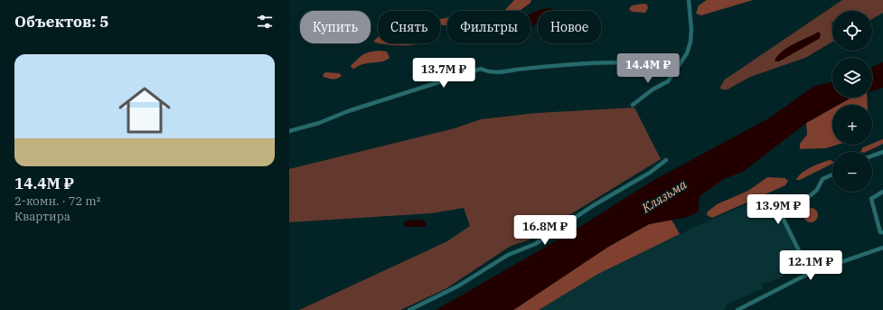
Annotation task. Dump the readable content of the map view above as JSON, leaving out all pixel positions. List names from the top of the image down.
{
  "water": ["Клязьма"],
  "page": {
    "heading": "Объектов: 5",
    "map_buttons": ["+", "−"],
    "chip": [
      "Купить",
      "Снять",
      "Фильтры",
      "Новое"
    ],
    "list": [
      {
        "name": "14.4M ₽",
        "note": "2-комн. · 72 m² · Квартира"
      }
    ],
    "price": [
      "14.4M ₽",
      "13.7M ₽",
      "13.9M ₽",
      "16.8M ₽",
      "12.1M ₽"
    ]
  }
}
